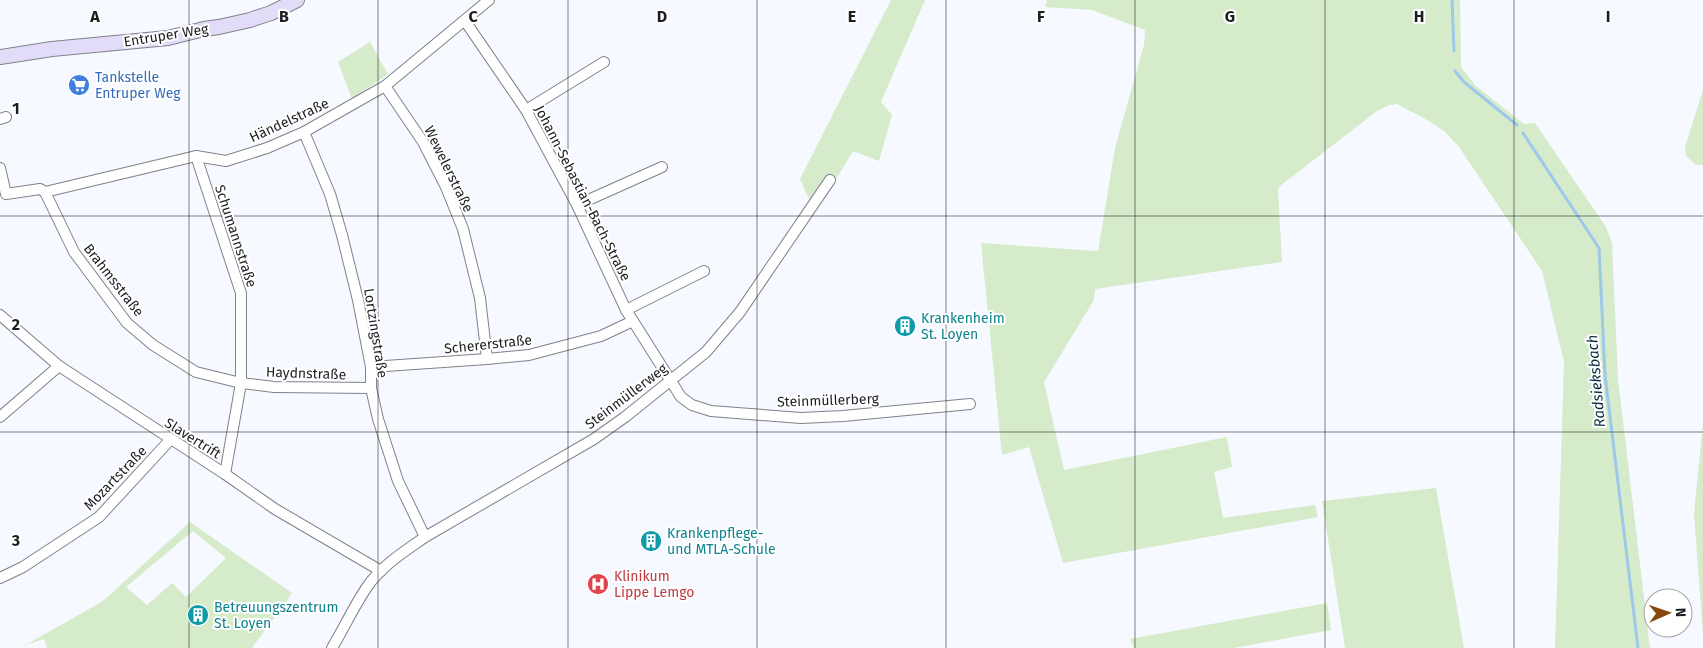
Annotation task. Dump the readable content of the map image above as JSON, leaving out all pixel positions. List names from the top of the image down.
{
  "streets": {
    "main road": ["Entruper Weg"],
    "street": [
      "Händelstraße",
      "Wewelerstraße",
      "Johann-Sebastian-Bach-Straße",
      "Schumannstraße",
      "Brahmsstraße",
      "Lortzingstraße",
      "Schererstraße",
      "Haydnstraße",
      "Steinmüllerweg",
      "Steinmüllerberg",
      "Slavertrift",
      "Mozartstraße"
    ]
  },
  "crossings": [
    ["Händelstraße", "Wewelerstraße"],
    ["Händelstraße", "Johann-Sebastian-Bach-Straße"],
    ["Händelstraße", "Schumannstraße"],
    ["Händelstraße", "Brahmsstraße"],
    ["Händelstraße", "Lortzingstraße"],
    ["Wewelerstraße", "Schererstraße"],
    ["Johann-Sebastian-Bach-Straße", "Schererstraße"],
    ["Johann-Sebastian-Bach-Straße", "Steinmüllerweg"],
    ["Johann-Sebastian-Bach-Straße", "Steinmüllerberg"],
    ["Schumannstraße", "Brahmsstraße"],
    ["Schumannstraße", "Haydnstraße"],
    ["Schumannstraße", "Slavertrift"],
    ["Brahmsstraße", "Haydnstraße"],
    ["Lortzingstraße", "Schererstraße"],
    ["Lortzingstraße", "Haydnstraße"],
    ["Lortzingstraße", "Steinmüllerweg"],
    ["Steinmüllerweg", "Steinmüllerberg"],
    ["Steinmüllerweg", "Slavertrift"],
    ["Slavertrift", "Mozartstraße"]
  ],
  "water": ["Radsieksbach"],
  "places": {
    "supermarket": ["Tankstelle Entruper Weg"],
    "building": ["Krankenheim St. Loyen", "Krankenpflege- und MTLA-Schule", "Betreuungszentrum St. Loyen"],
    "hospital": ["Klinikum Lippe Lemgo"]
  },
  "north": "right",
  "grid": {
    "columns": [
      "A",
      "B",
      "C",
      "D",
      "E",
      "F",
      "G",
      "H",
      "I"
    ],
    "rows": ["1", "2", "3"]
  }
}
